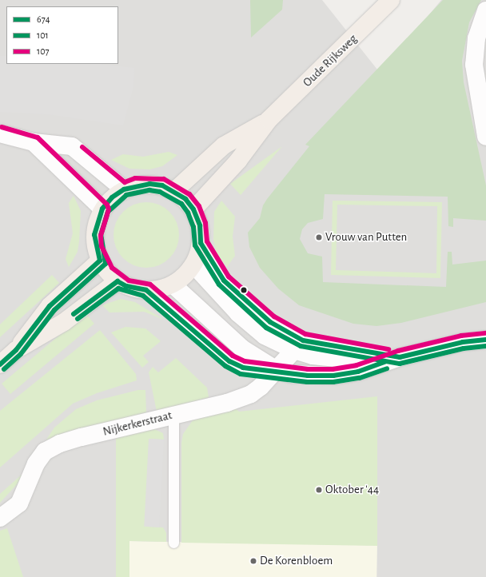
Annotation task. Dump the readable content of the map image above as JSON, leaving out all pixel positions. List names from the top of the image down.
{
  "streets": {
    "main road": ["Oude Rijksweg"],
    "street": ["Nijkerkerstraat"]
  },
  "places": ["Vrouw van Putten", "Oktober '44", "De Korenbloem"],
  "lines": ["transit line 107", "transit line 674", "transit line 101"],
  "legend": ["674", "101", "107"]
}
